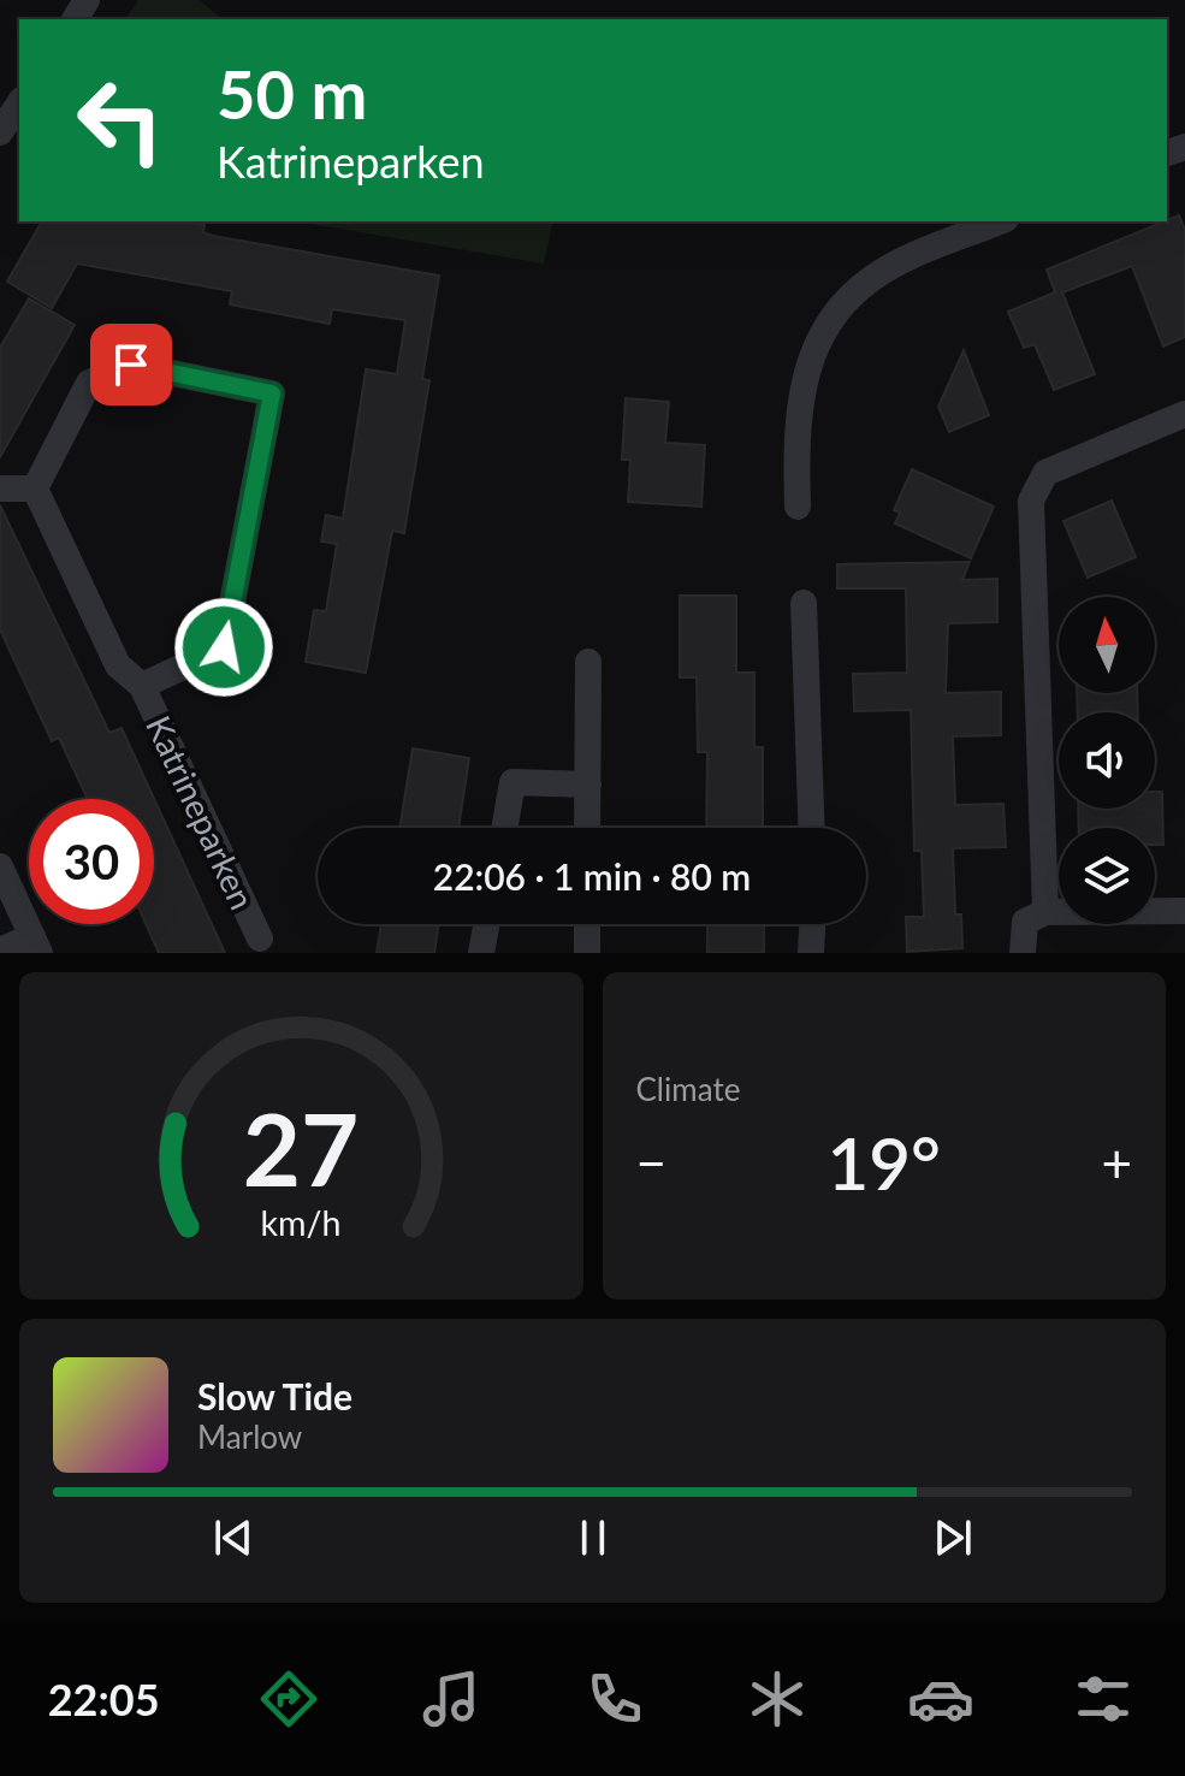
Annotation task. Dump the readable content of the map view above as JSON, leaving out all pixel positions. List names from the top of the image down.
{
  "streets": {
    "street": ["Katrineparken"]
  },
  "north": "top",
  "page": {
    "turn": ["50 m", "Katrineparken"],
    "limit": "30",
    "trip": "22:06 · 1 min · 80 m",
    "tile": "Climate",
    "heat": ["−", "19°", "+"],
    "song": ["Slow Tide", "Marlow"],
    "tabs": "22:05",
    "gauge": ["27", "km/h"]
  }
}
